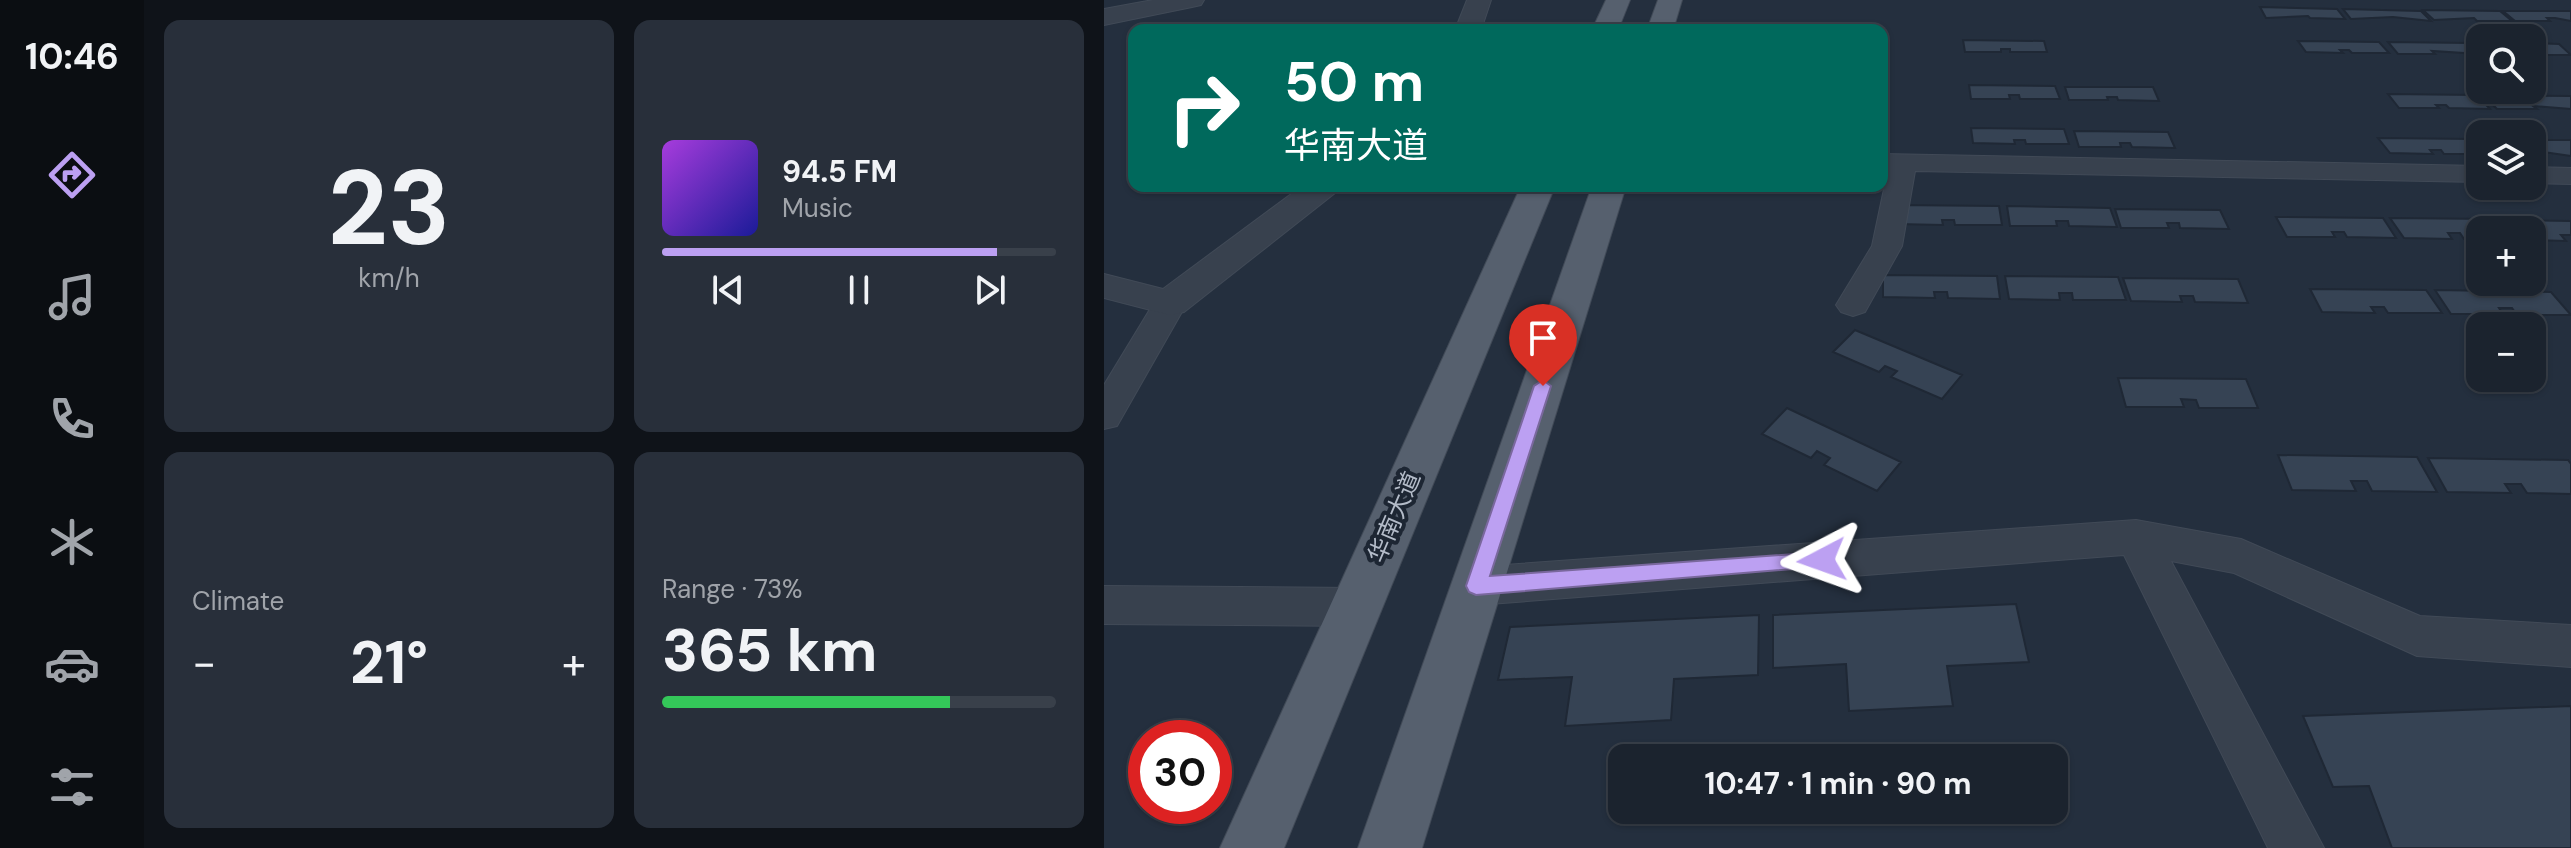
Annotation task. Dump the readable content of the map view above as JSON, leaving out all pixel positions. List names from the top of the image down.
{
  "streets": {
    "main road": ["华南大道"]
  },
  "page": {
    "tabs": "10:46",
    "tile": [
      ["23", "km/h"],
      "Climate",
      ["Range · 73%", "365 km"]
    ],
    "map_buttons": ["+", "−"],
    "turn": ["50 m", "华南大道"],
    "song": ["94.5 FM", "Music"],
    "heat": ["−", "21°", "+"],
    "limit": "30",
    "trip": "10:47 · 1 min · 90 m"
  }
}
